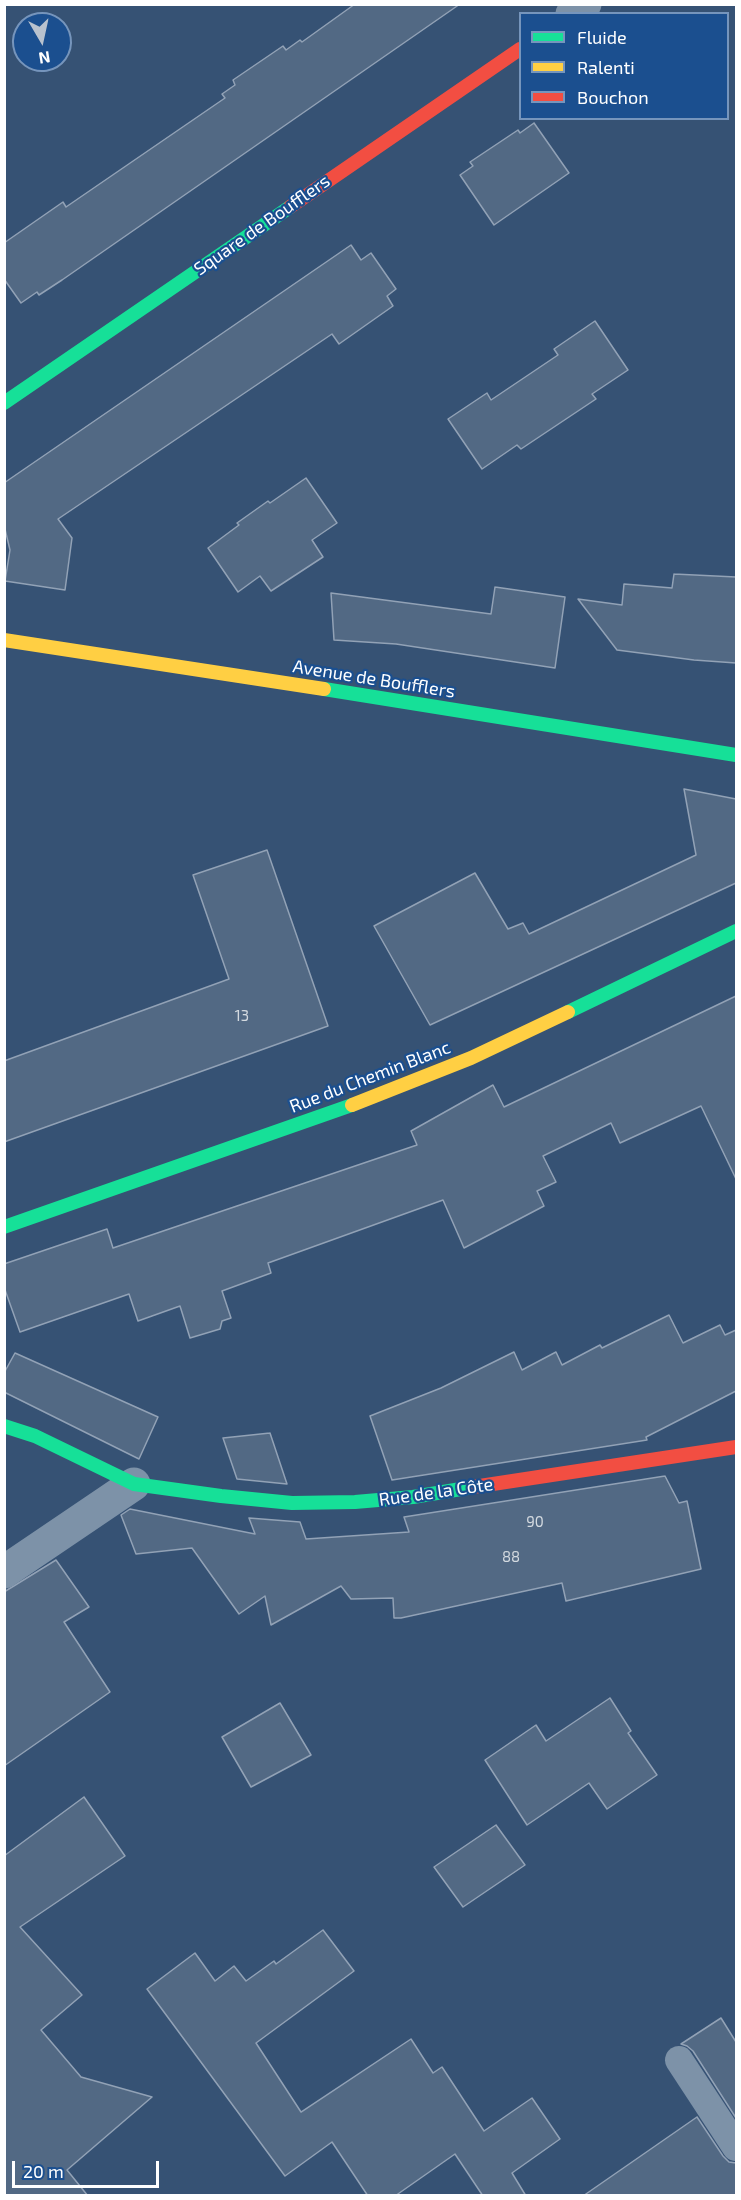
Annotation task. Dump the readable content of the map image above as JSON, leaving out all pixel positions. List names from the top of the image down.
{
  "streets": {
    "street": [
      "Square de Boufflers",
      "Avenue de Boufflers",
      "Rue du Chemin Blanc",
      "Rue de la Côte"
    ]
  },
  "house_numbers": ["13", "90", "88"],
  "legend": ["Fluide", "Ralenti", "Bouchon"],
  "scale_bar": "20 m",
  "north": "bottom"
}
